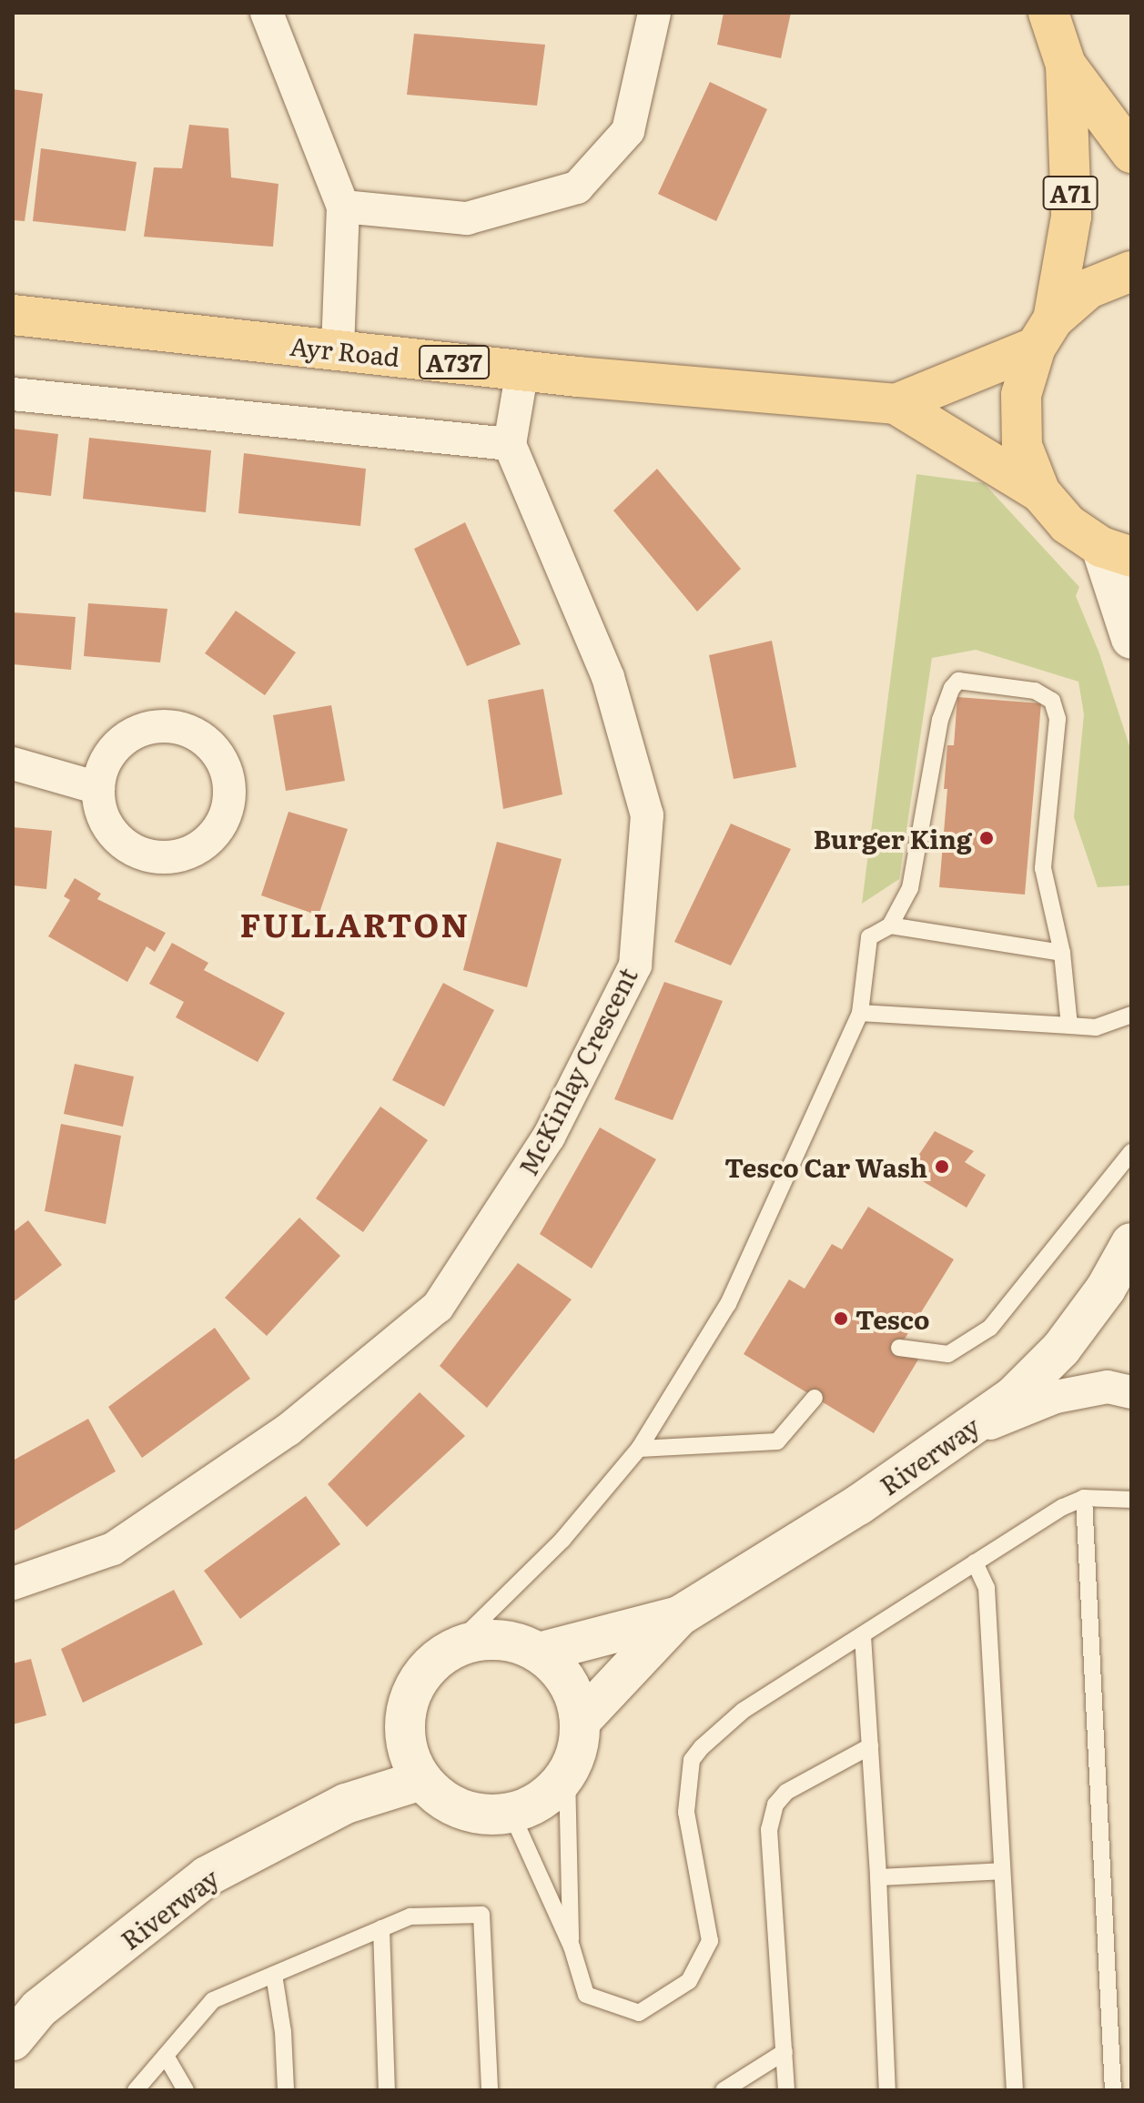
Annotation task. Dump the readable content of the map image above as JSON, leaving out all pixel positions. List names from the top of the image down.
{
  "streets": {
    "main road": ["A71", "Ayr Road", "A737"],
    "street": ["McKinlay Crescent", "Riverway"]
  },
  "crossings": [
    ["A71", "A737"],
    ["Ayr Road", "A737"]
  ],
  "districts": ["FULLARTON"],
  "places": ["Burger King", "Tesco Car Wash", "Tesco"]
}
